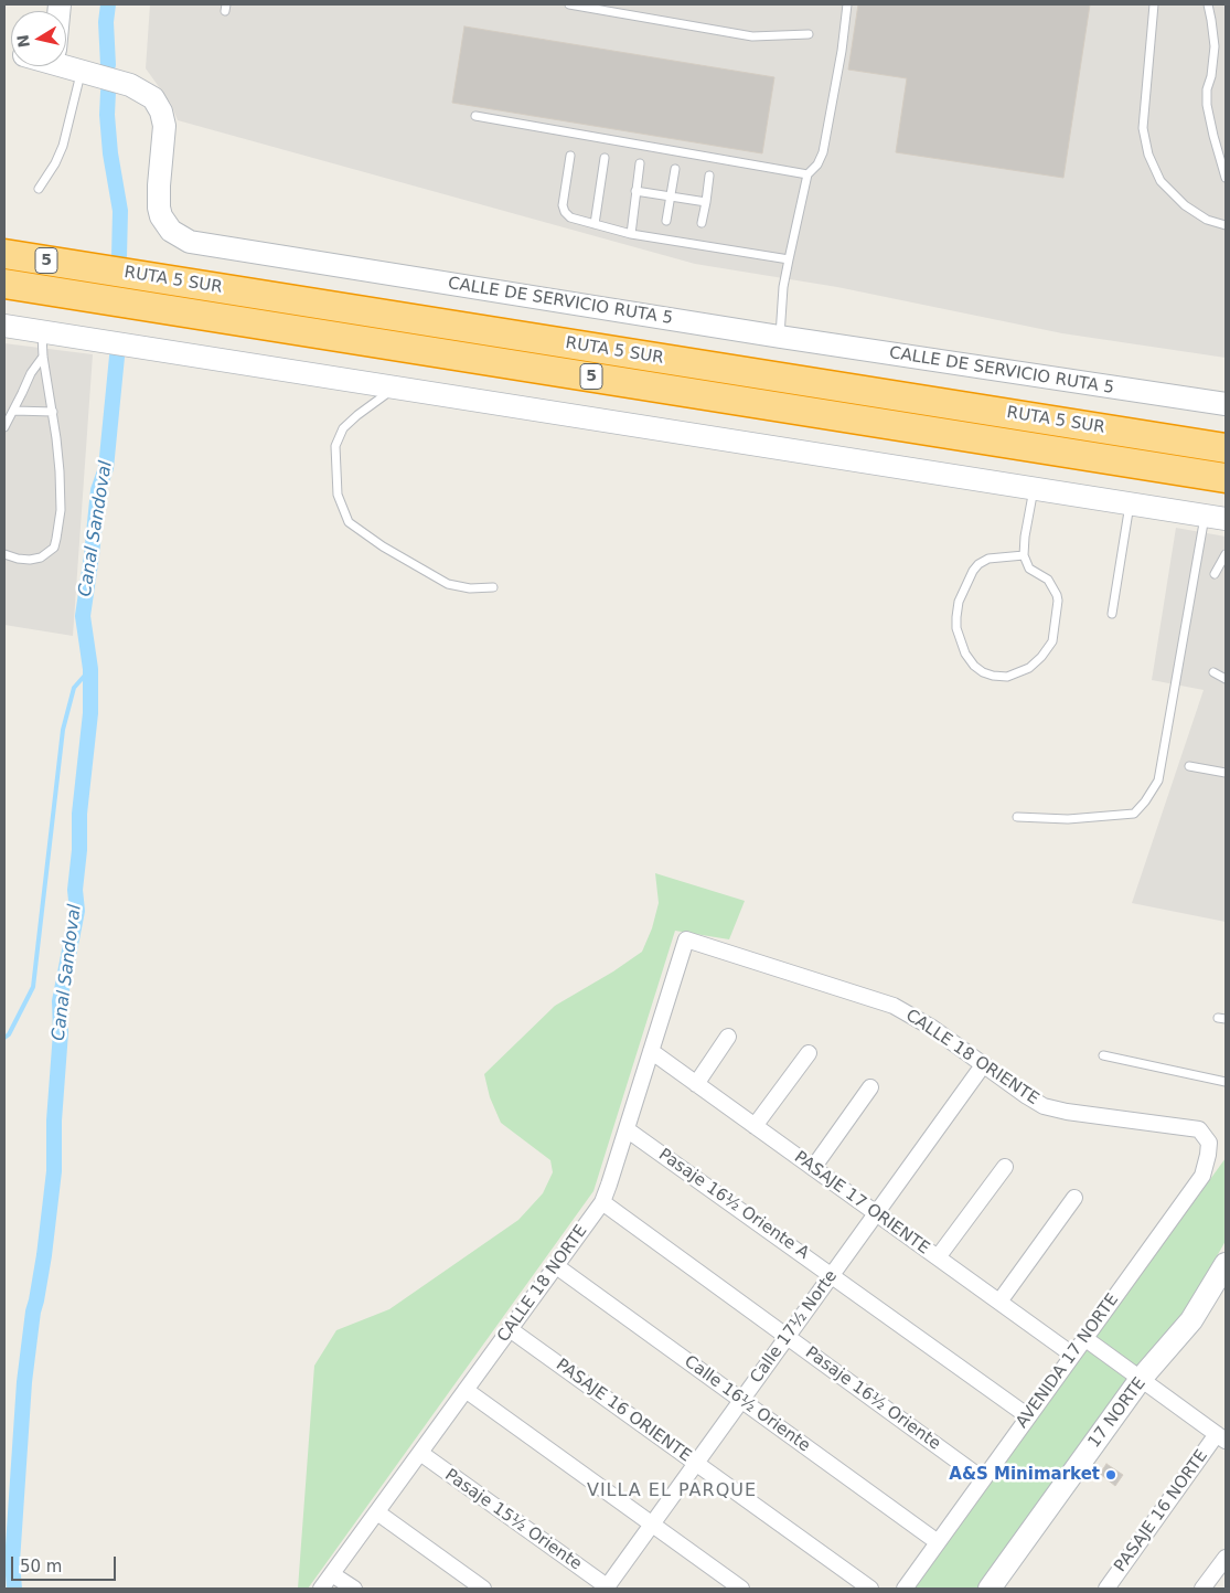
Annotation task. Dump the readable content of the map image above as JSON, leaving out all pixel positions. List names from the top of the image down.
{
  "streets": {
    "highway": ["5", "RUTA 5 SUR"],
    "street": [
      "CALLE DE SERVICIO RUTA 5",
      "CALLE 18 ORIENTE",
      "PASAJE 17 ORIENTE",
      "Pasaje 16½ Oriente A",
      "CALLE 18 NORTE",
      "Calle 17½ Norte",
      "AVENIDA 17 NORTE",
      "Pasaje 16½ Oriente",
      "Calle 16½ Oriente",
      "PASAJE 16 ORIENTE",
      "17 NORTE",
      "PASAJE 16 NORTE",
      "Pasaje 15½ Oriente"
    ]
  },
  "crossings": [
    ["CALLE 18 ORIENTE", "CALLE 18 NORTE"],
    ["CALLE 18 ORIENTE", "Calle 17½ Norte"],
    ["CALLE 18 ORIENTE", "AVENIDA 17 NORTE"],
    ["PASAJE 17 ORIENTE", "CALLE 18 NORTE"],
    ["PASAJE 17 ORIENTE", "Calle 17½ Norte"],
    ["PASAJE 17 ORIENTE", "AVENIDA 17 NORTE"],
    ["Pasaje 16½ Oriente A", "CALLE 18 NORTE"],
    ["Pasaje 16½ Oriente A", "Calle 17½ Norte"],
    ["Pasaje 16½ Oriente A", "AVENIDA 17 NORTE"],
    ["CALLE 18 NORTE", "Pasaje 16½ Oriente"],
    ["CALLE 18 NORTE", "Calle 16½ Oriente"],
    ["CALLE 18 NORTE", "PASAJE 16 ORIENTE"],
    ["CALLE 18 NORTE", "Pasaje 15½ Oriente"],
    ["Calle 17½ Norte", "Pasaje 16½ Oriente"],
    ["Calle 17½ Norte", "Calle 16½ Oriente"],
    ["Calle 17½ Norte", "PASAJE 16 ORIENTE"],
    ["Calle 17½ Norte", "Pasaje 15½ Oriente"],
    ["AVENIDA 17 NORTE", "Pasaje 16½ Oriente"],
    ["AVENIDA 17 NORTE", "Calle 16½ Oriente"]
  ],
  "districts": ["VILLA EL PARQUE"],
  "water": ["Canal Sandoval"],
  "places": ["A&S Minimarket"],
  "scale_bar": "50 m",
  "north": "left"
}
